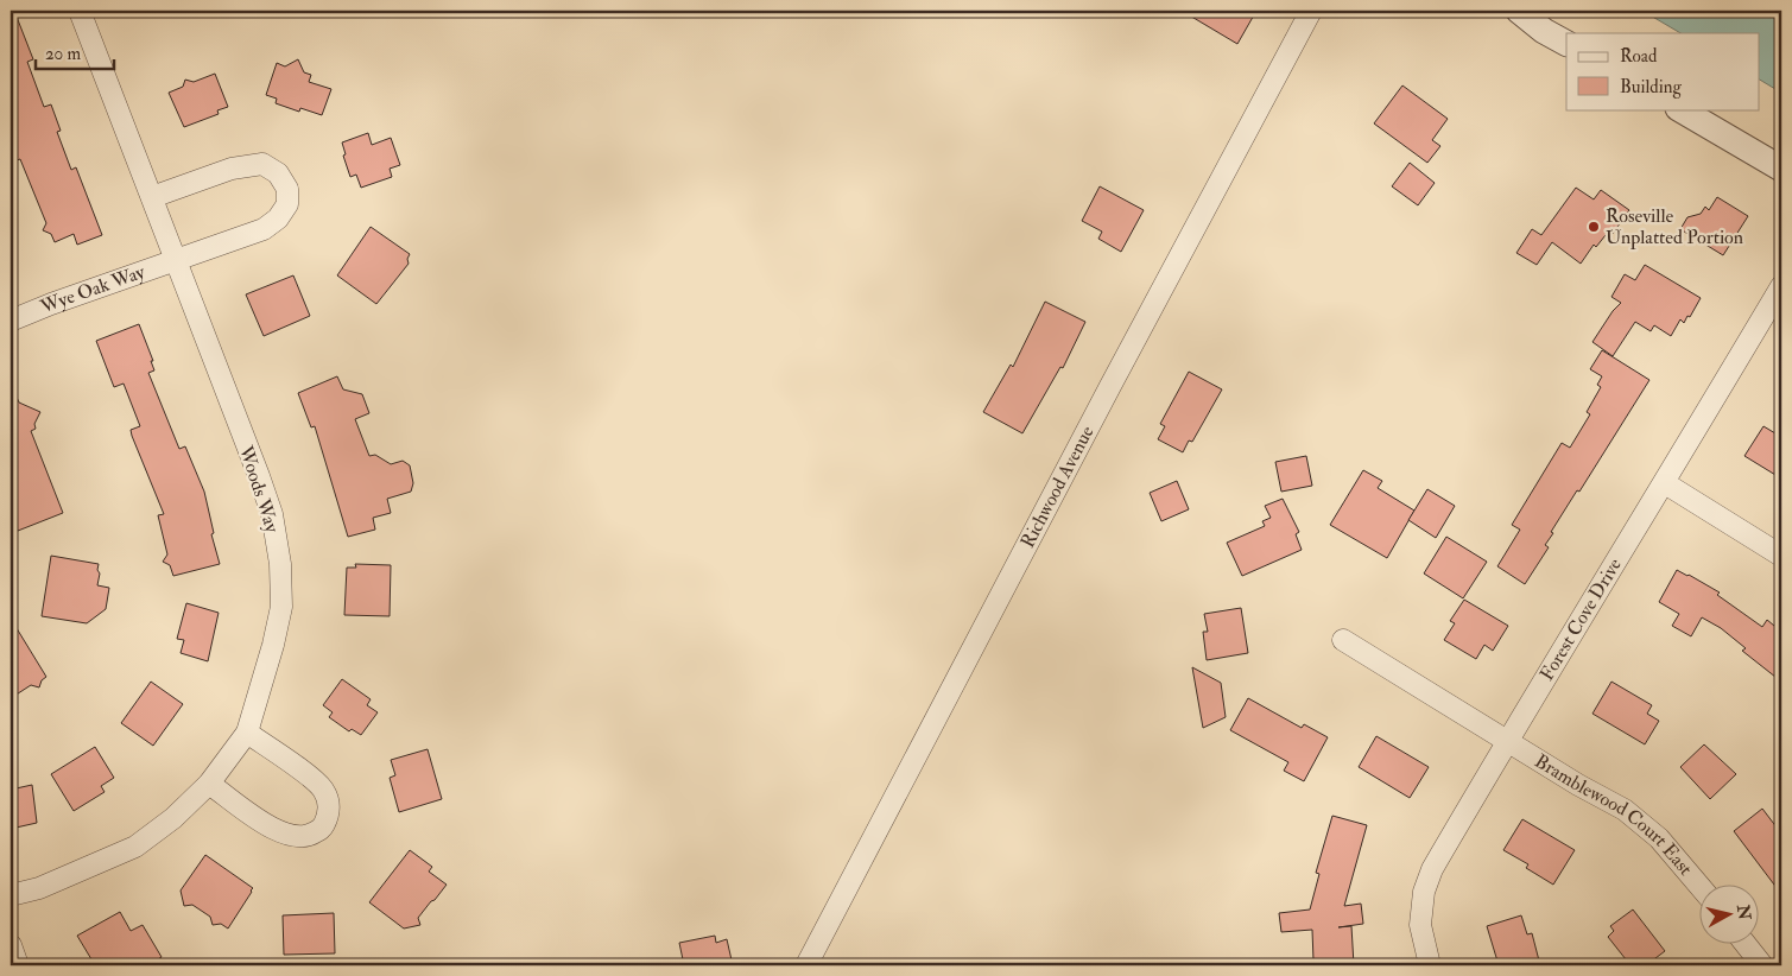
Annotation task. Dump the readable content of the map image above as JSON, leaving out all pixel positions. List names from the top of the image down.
{
  "streets": {
    "street": [
      "Wye Oak Way",
      "Richwood Avenue",
      "Woods Way",
      "Forest Cove Drive",
      "Bramblewood Court East"
    ]
  },
  "crossings": [
    ["Wye Oak Way", "Woods Way"],
    ["Forest Cove Drive", "Bramblewood Court East"]
  ],
  "places": ["Roseville Unplatted Portion"],
  "legend": ["Road", "Building"],
  "scale_bar": "20 m",
  "north": "right"
}
